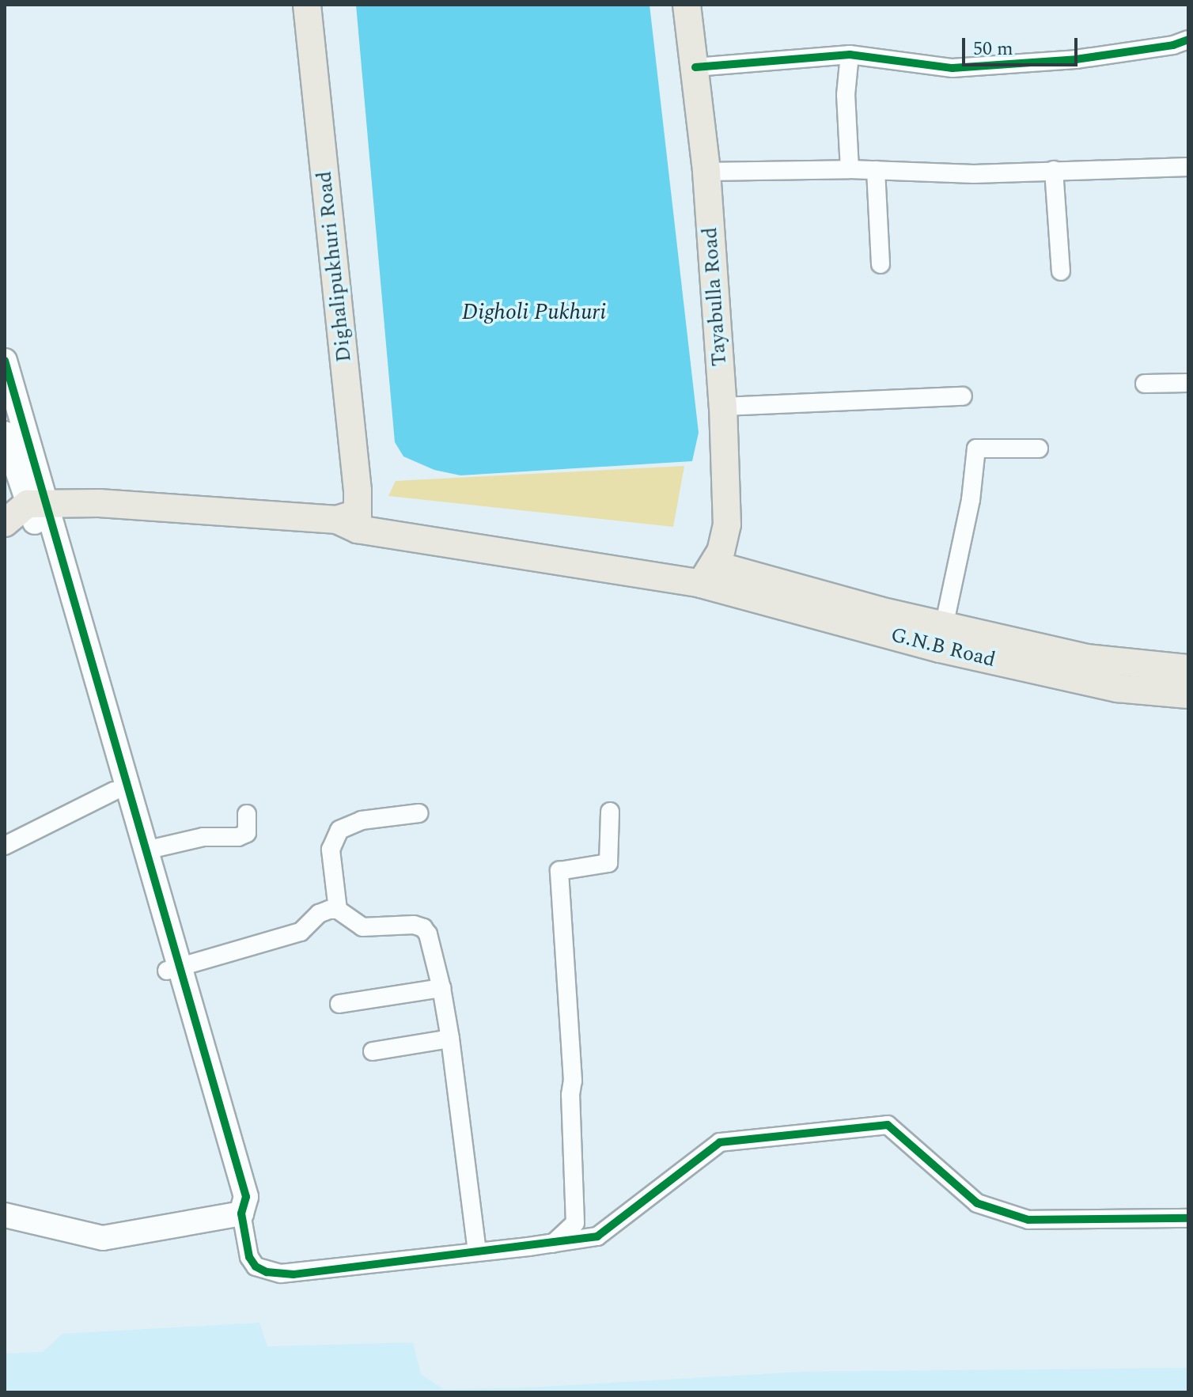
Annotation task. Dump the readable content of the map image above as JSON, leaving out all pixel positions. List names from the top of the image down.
{
  "streets": {
    "main road": ["Dighalipukhuri Road", "Tayabulla Road", "G.N.B Road"]
  },
  "crossings": [
    ["Tayabulla Road", "G.N.B Road"]
  ],
  "water": ["Digholi Pukhuri"],
  "scale_bar": "50 m"
}
